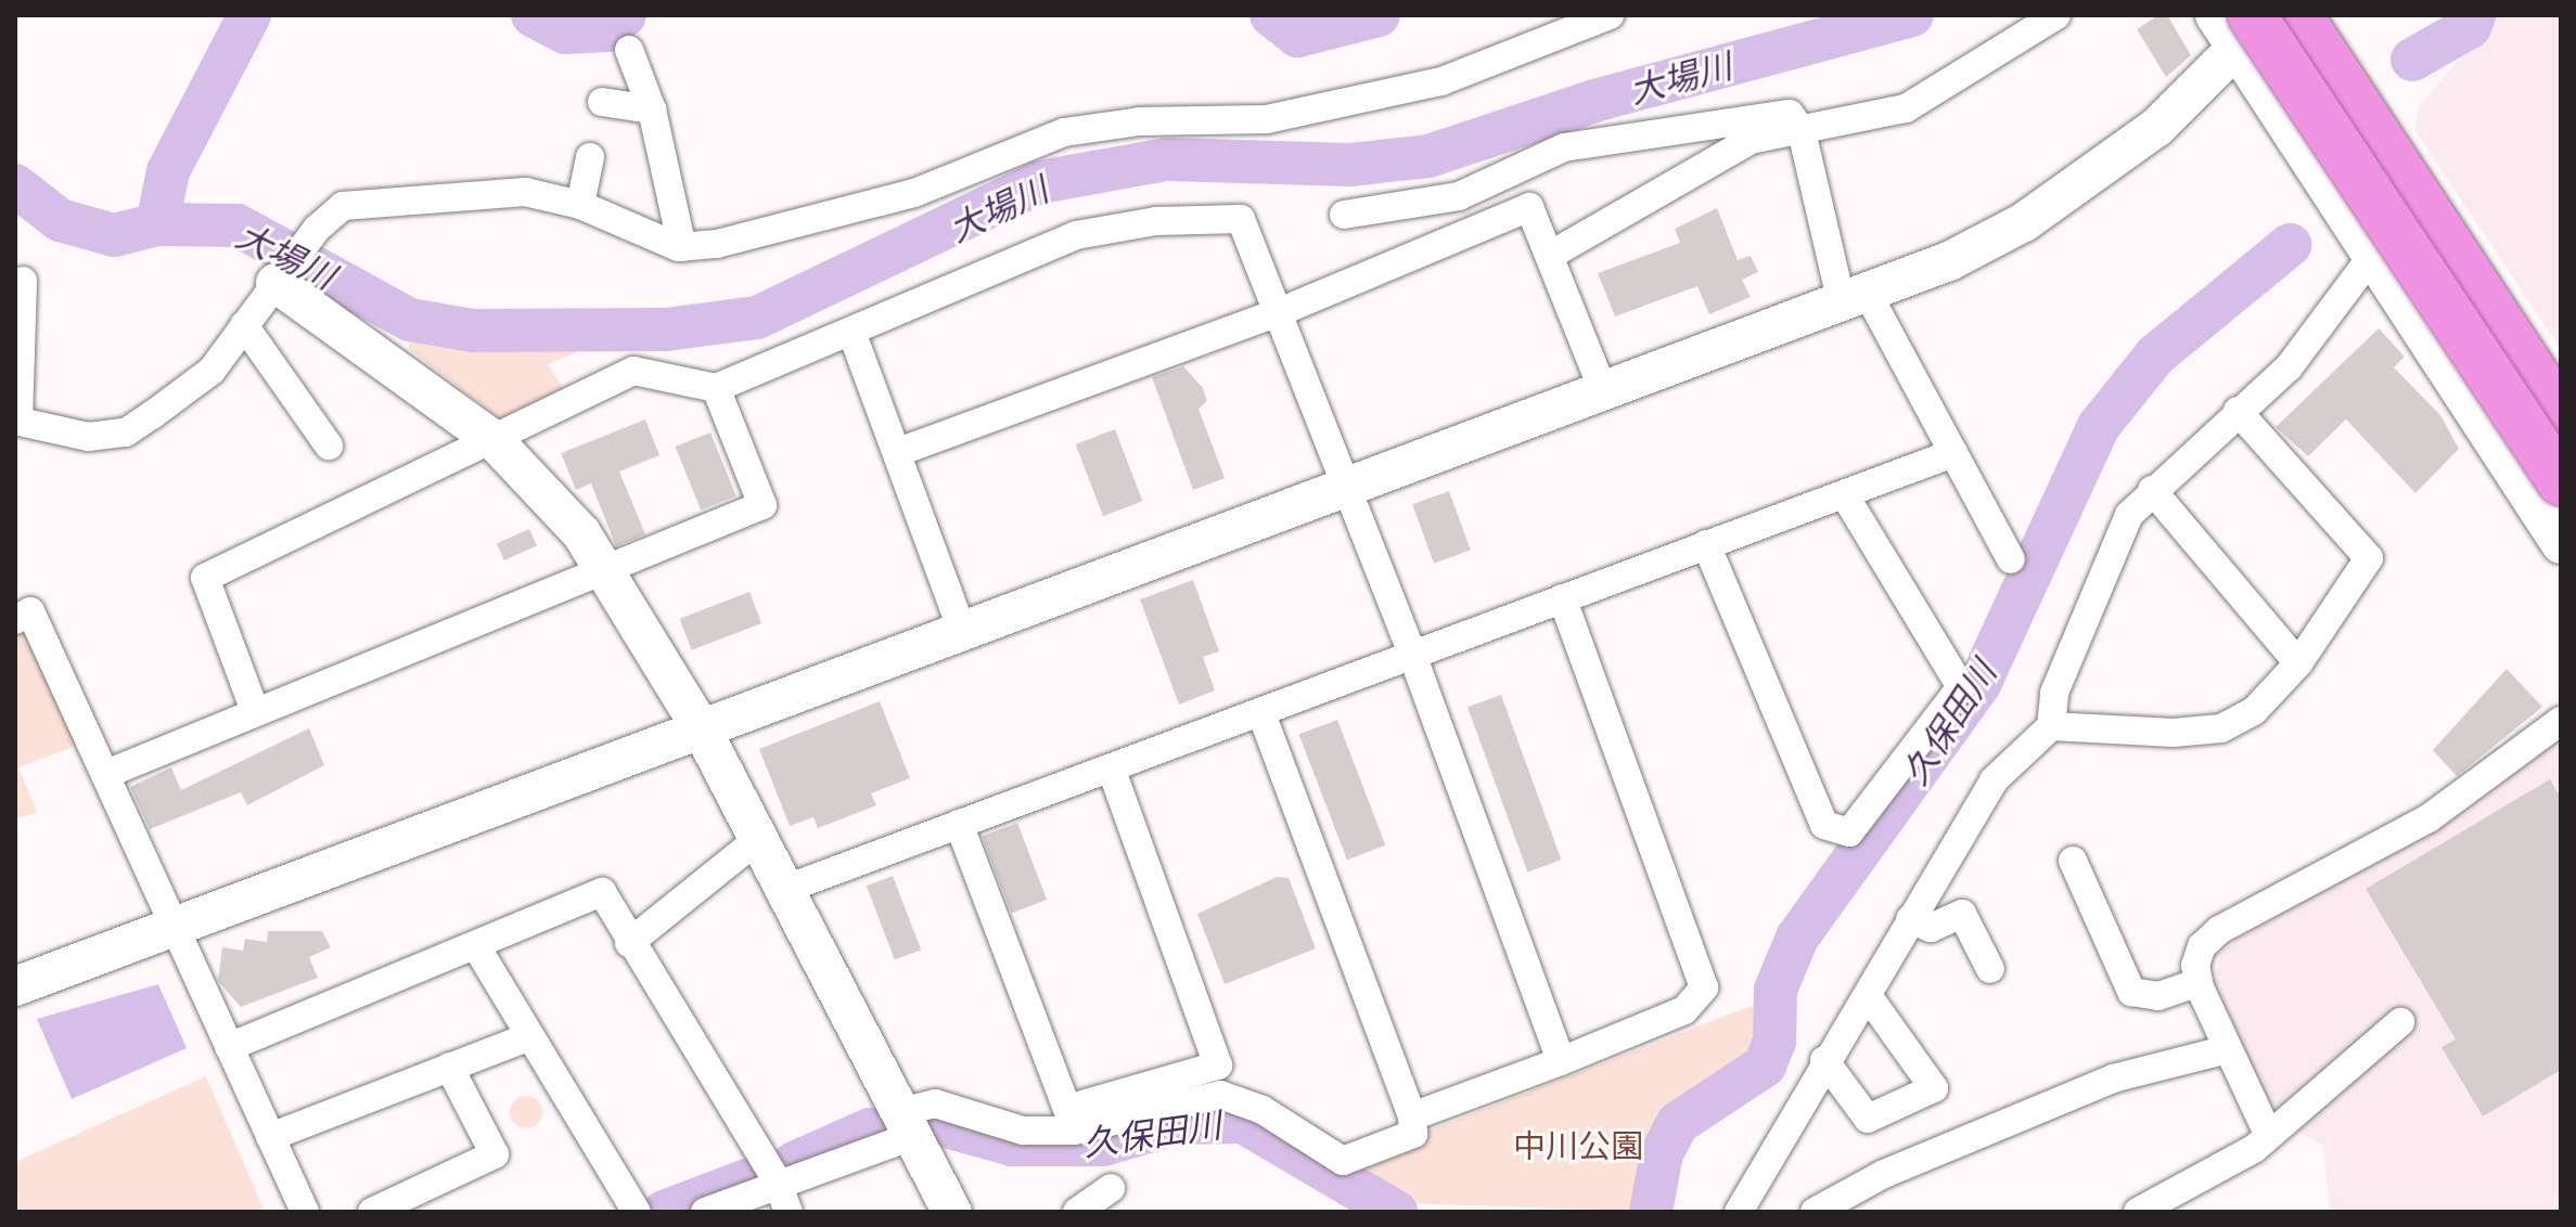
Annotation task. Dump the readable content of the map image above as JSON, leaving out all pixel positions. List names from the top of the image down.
{
  "water": ["大場川", "久保田川"],
  "parks": ["中川公園"]
}
